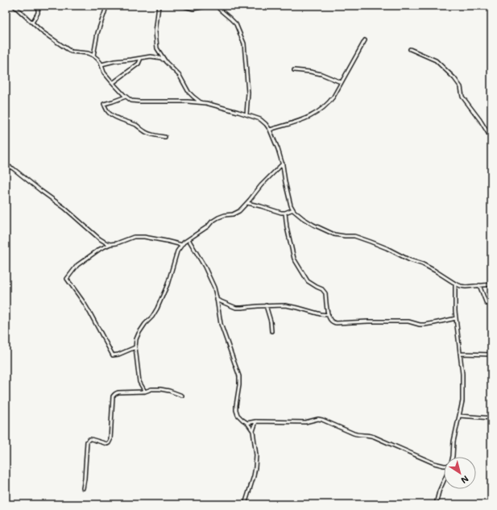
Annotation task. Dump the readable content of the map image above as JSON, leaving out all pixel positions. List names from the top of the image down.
{
  "north": "bottom right"
}
